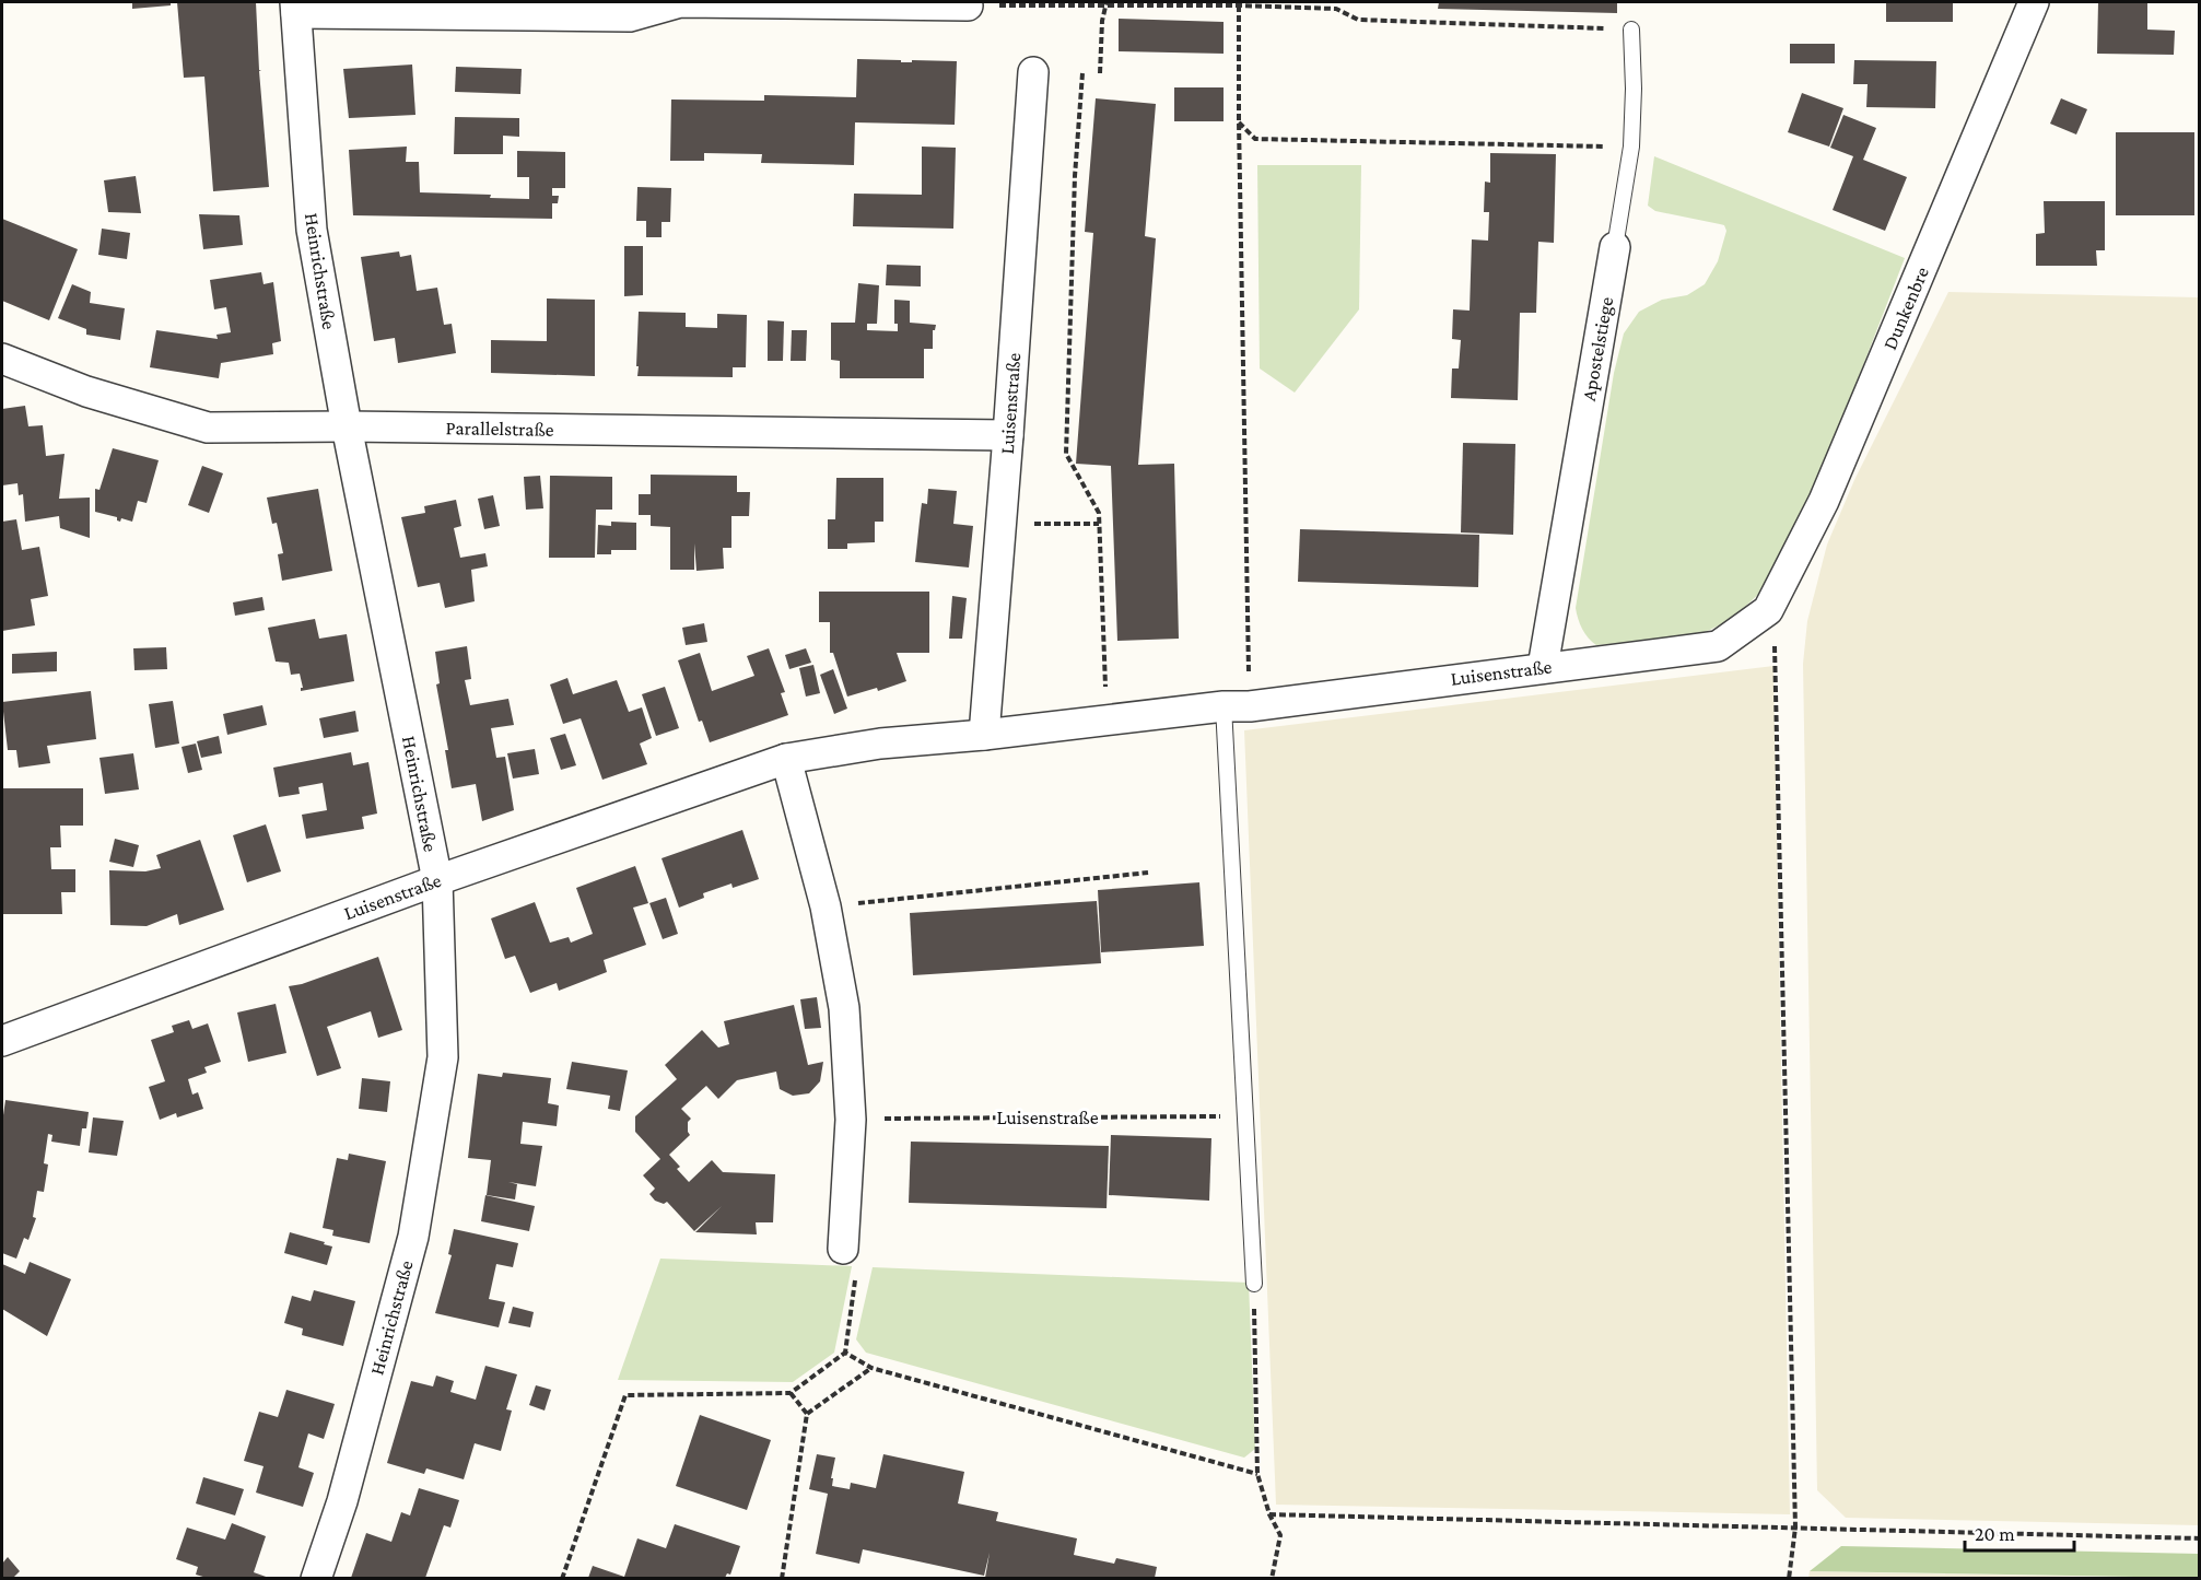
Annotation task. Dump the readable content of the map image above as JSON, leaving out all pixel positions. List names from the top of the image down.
{
  "streets": {
    "street": [
      "Heinrichstraße",
      "Dunkenbre",
      "Apostelstiege",
      "Luisenstraße",
      "Parallelstraße"
    ]
  },
  "crossings": [
    ["Heinrichstraße", "Luisenstraße"],
    ["Heinrichstraße", "Parallelstraße"],
    ["Dunkenbre", "Luisenstraße"],
    ["Apostelstiege", "Luisenstraße"],
    ["Luisenstraße", "Parallelstraße"]
  ],
  "scale_bar": "20 m"
}
